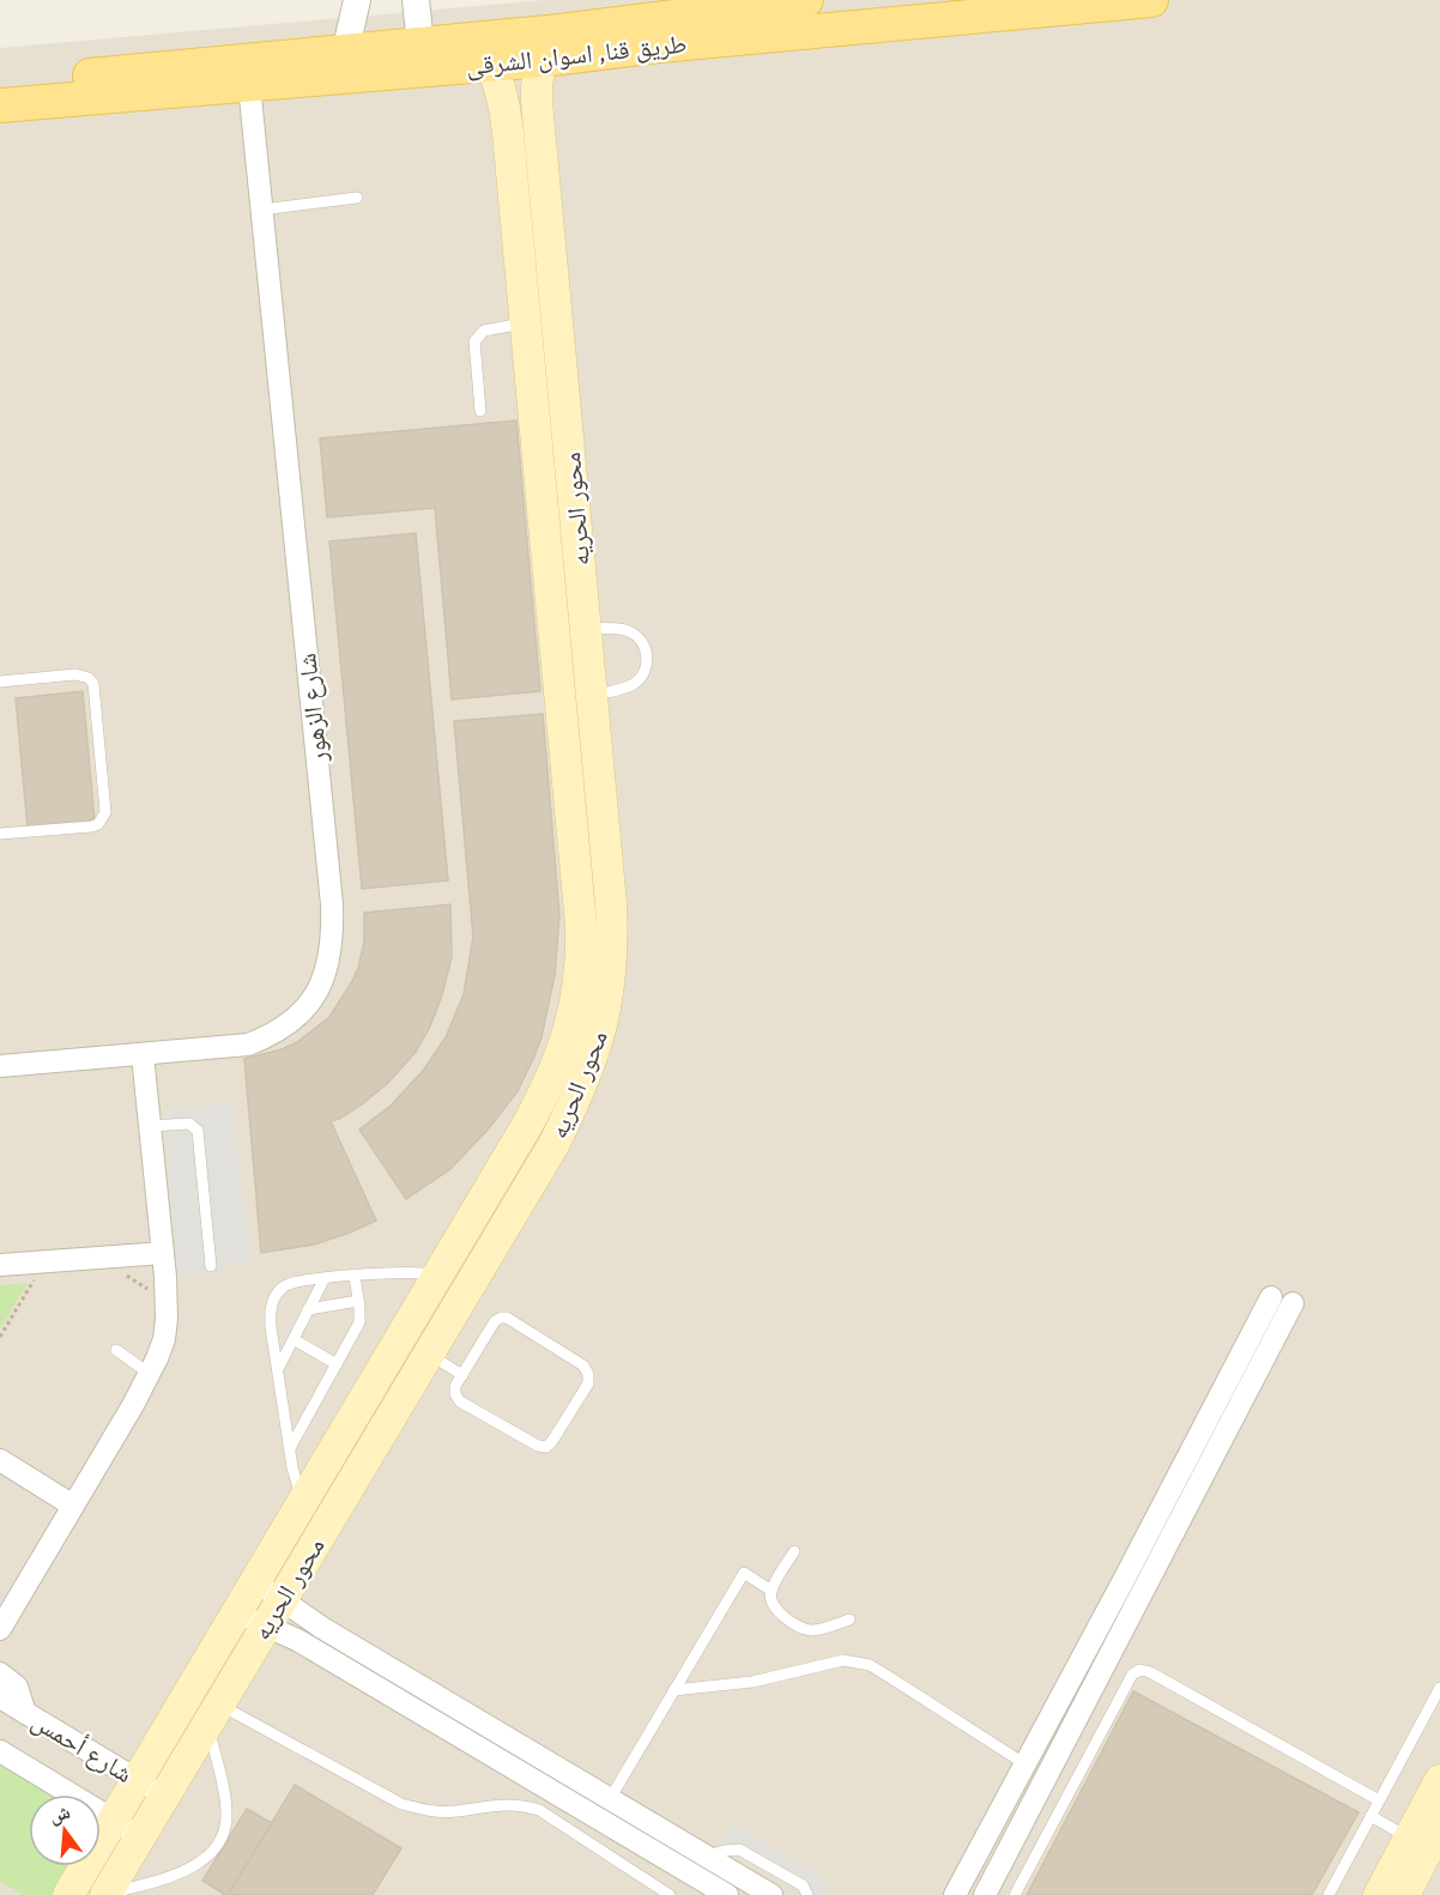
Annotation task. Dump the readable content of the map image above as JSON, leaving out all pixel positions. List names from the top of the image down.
{
  "streets": {
    "main road": ["طريق قنا, اسوان الشرقى", "محور الحريه"],
    "street": ["شارع الزهور", "شارع أحمس"]
  },
  "crossings": [
    ["طريق قنا, اسوان الشرقى", "محور الحريه"],
    ["طريق قنا, اسوان الشرقى", "شارع الزهور"],
    ["محور الحريه", "شارع أحمس"]
  ],
  "north": "top"
}
